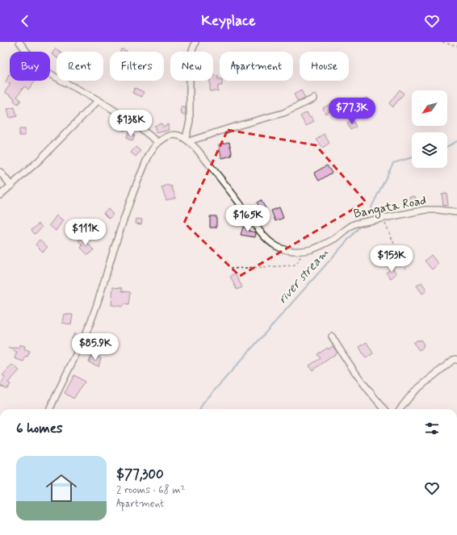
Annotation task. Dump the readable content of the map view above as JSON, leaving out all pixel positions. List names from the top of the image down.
{
  "streets": {
    "street": ["Bangata Road"]
  },
  "water": ["river stream"],
  "north": "bottom left",
  "page": {
    "header": "Keyplace",
    "chip": [
      "Buy",
      "Rent",
      "Filters",
      "New",
      "Apartment",
      "House"
    ],
    "price": [
      "$77.3K",
      "$138K",
      "$165K",
      "$111K",
      "$153K",
      "$85.9K"
    ],
    "heading": "6 homes",
    "list": [
      {
        "name": "$77,300",
        "note": "2 rooms · 68 m² · Apartment"
      }
    ]
  }
}
